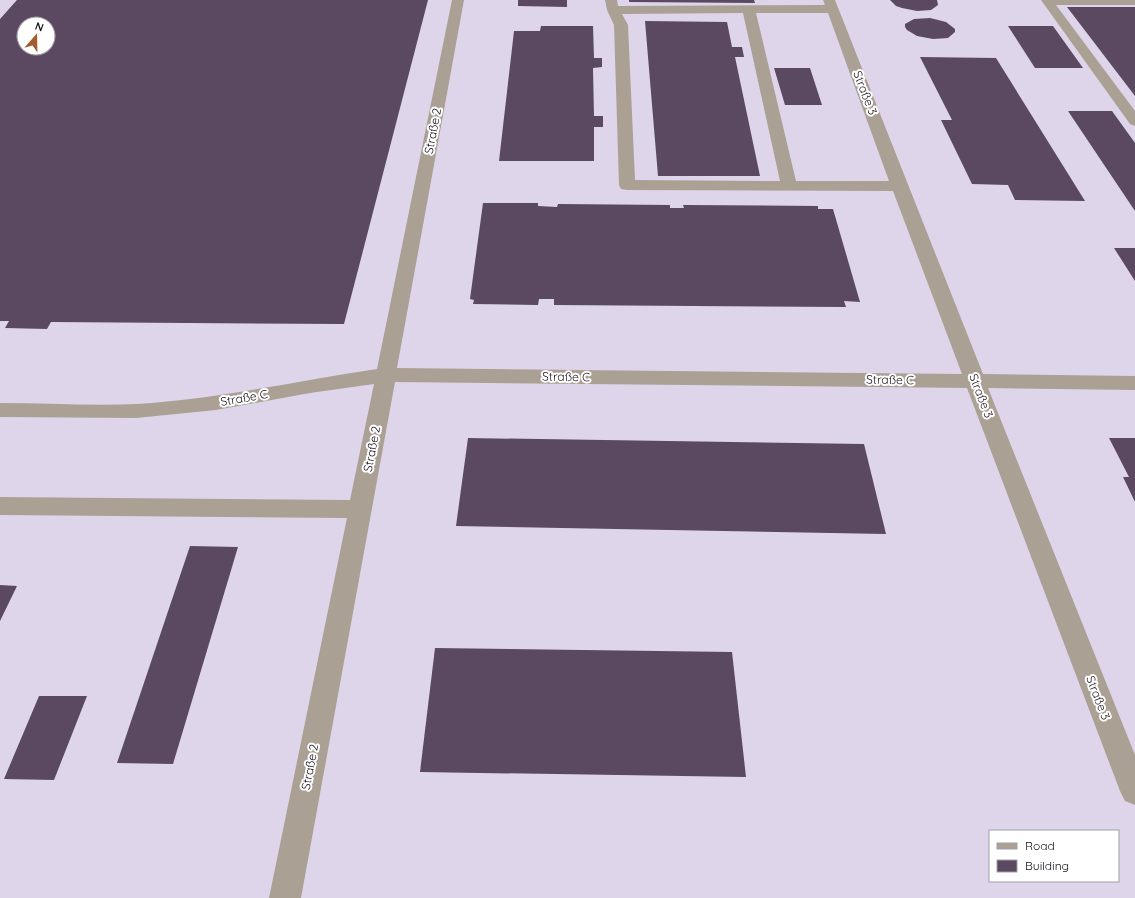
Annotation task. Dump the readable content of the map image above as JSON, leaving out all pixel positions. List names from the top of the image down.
{
  "streets": {
    "lane": ["Straße 3", "Straße 2", "Straße C"]
  },
  "crossings": [
    ["Straße 3", "Straße C"],
    ["Straße 2", "Straße C"]
  ],
  "legend": ["Road", "Building"],
  "north": "top"
}
